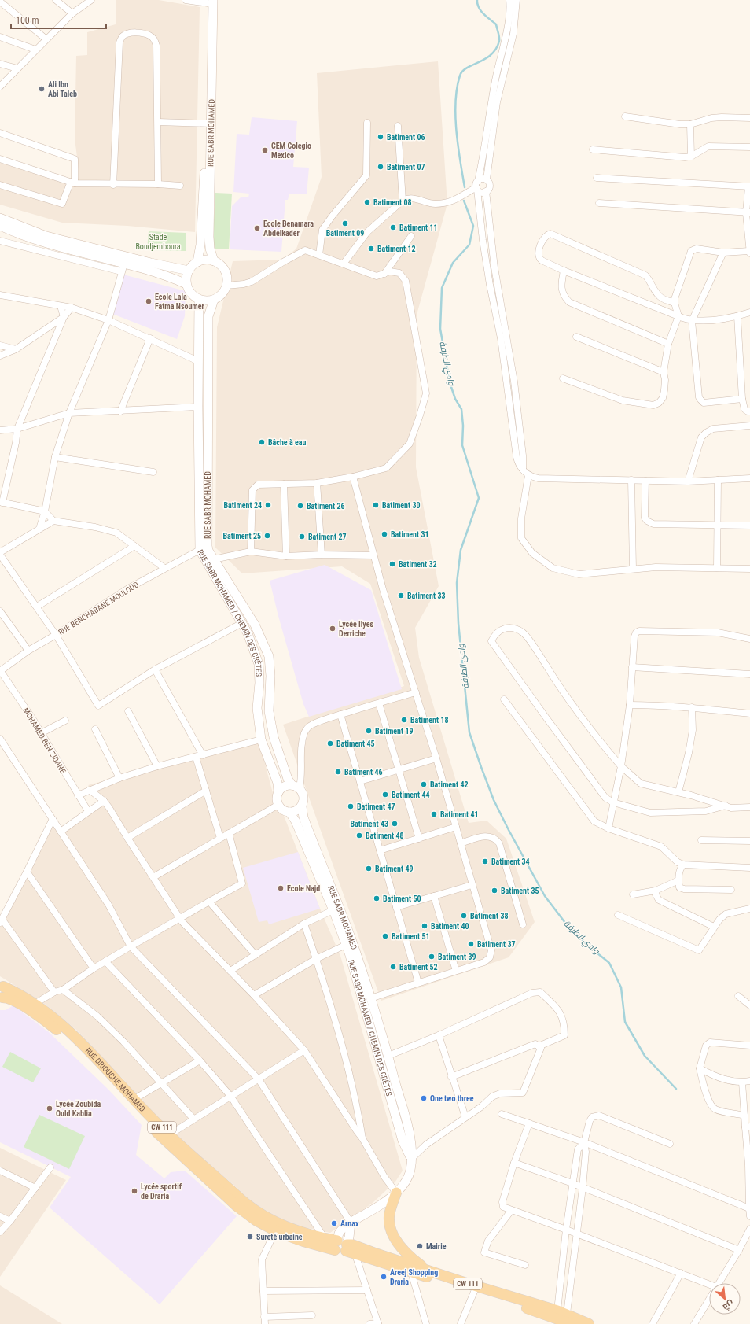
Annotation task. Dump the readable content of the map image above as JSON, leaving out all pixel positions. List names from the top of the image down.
{
  "streets": {
    "main road": [
      "RUE SABR MOHAMED",
      "RUE SABR MOHAMED / CHEMIN DES CRÊTES",
      "RUE DRIOUCHE MOHAMED",
      "CW 111"
    ],
    "street": ["RUE BENCHABANE MOULOUD", "MOHAMED BEN ZIDANE"]
  },
  "crossings": [
    ["RUE SABR MOHAMED", "RUE SABR MOHAMED / CHEMIN DES CRÊTES"],
    ["RUE BENCHABANE MOULOUD", "RUE SABR MOHAMED / CHEMIN DES CRÊTES"],
    ["RUE BENCHABANE MOULOUD", "MOHAMED BEN ZIDANE"],
    ["RUE DRIOUCHE MOHAMED", "CW 111"]
  ],
  "water": ["وادي الطرفة"],
  "parks": ["Stade Boudjemboura"],
  "places": [
    "Ali Ibn Abi Taleb",
    "Batiment 06",
    "CEM Colegio Mexico",
    "Batiment 07",
    "Batiment 08",
    "Batiment 09",
    "Batiment 11",
    "Ecole Benamara Abdelkader",
    "Batiment 12",
    "Ecole Lala Fatma Nsoumer",
    "Bâche à eau",
    "Batiment 24",
    "Batiment 30",
    "Batiment 26",
    "Batiment 31",
    "Batiment 25",
    "Batiment 27",
    "Batiment 32",
    "Batiment 33",
    "Lycée Ilyes Derriche",
    "Batiment 18",
    "Batiment 19",
    "Batiment 45",
    "Batiment 46",
    "Batiment 42",
    "Batiment 44",
    "Batiment 47",
    "Batiment 41",
    "Batiment 43",
    "Batiment 48",
    "Batiment 34",
    "Batiment 49",
    "Ecole Najd",
    "Batiment 35",
    "Batiment 50",
    "Batiment 38",
    "Batiment 40",
    "Batiment 51",
    "Batiment 37",
    "Batiment 39",
    "Batiment 52",
    "One two three",
    "Lycée Zoubida Ould Kablia",
    "Lycée sportif de Draria",
    "Arnax",
    "Sureté urbaine",
    "Mairie",
    "Areej Shopping Draria"
  ],
  "scale_bar": "100 m",
  "north": "bottom right"
}
